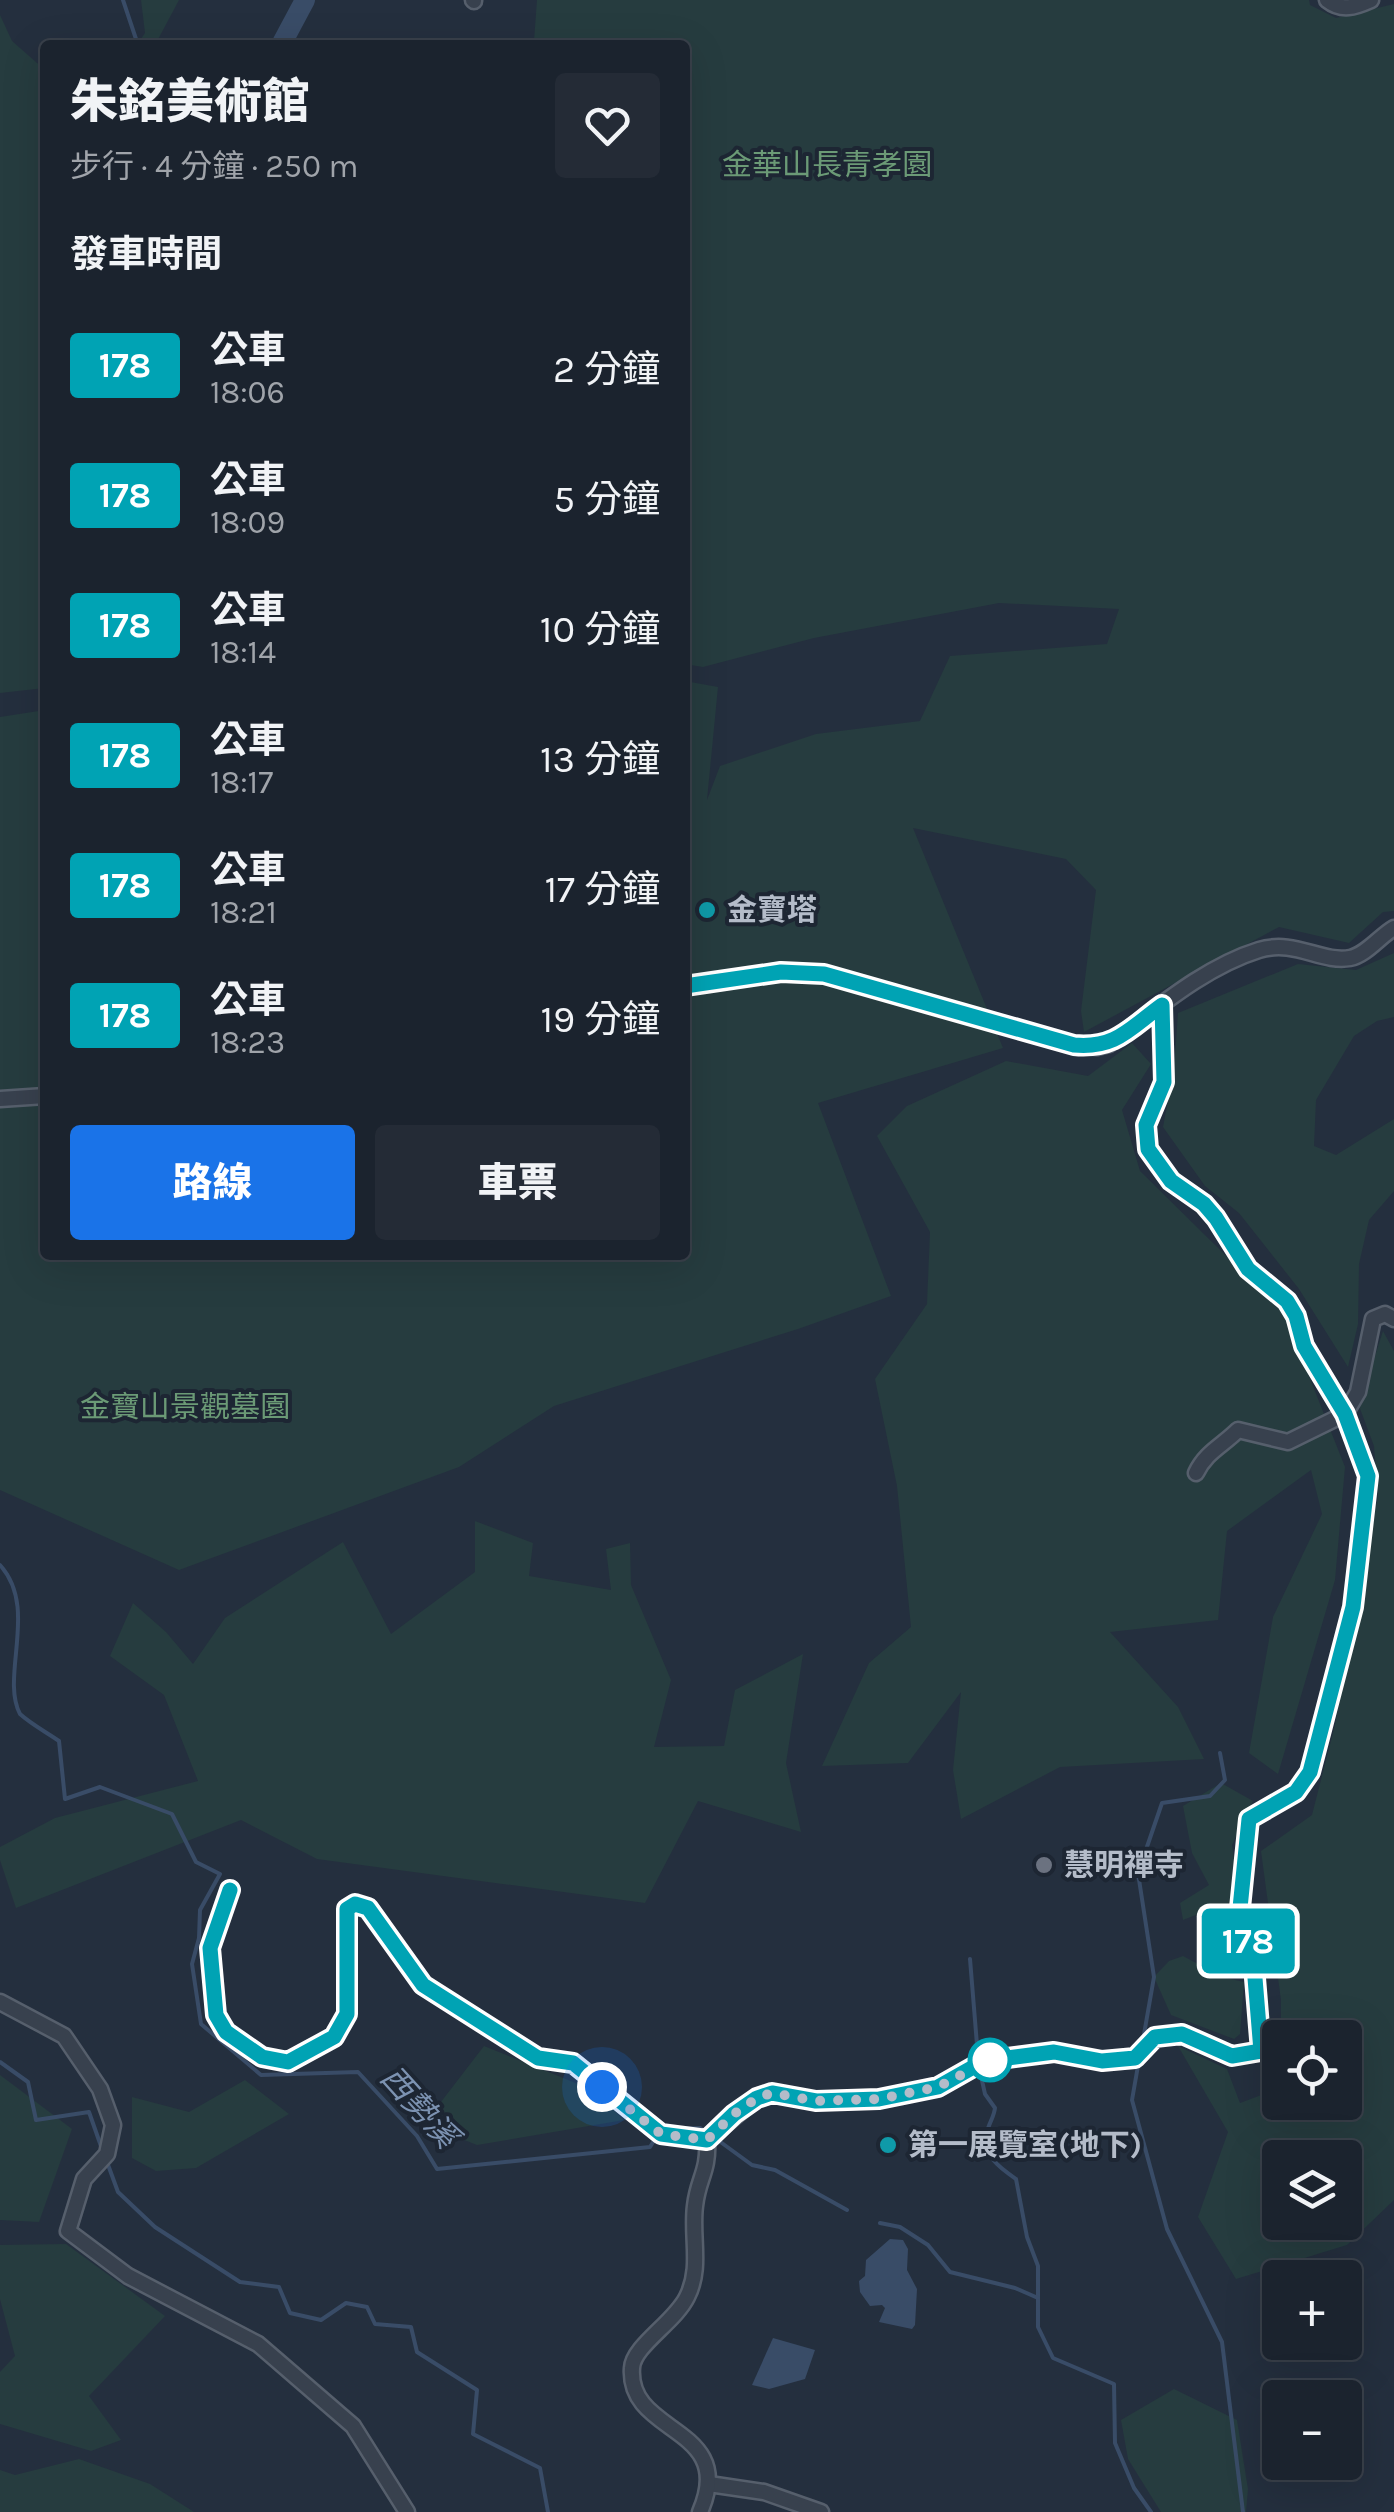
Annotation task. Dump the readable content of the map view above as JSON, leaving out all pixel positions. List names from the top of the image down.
{
  "water": ["西勢溪"],
  "parks": ["金華山長青孝園", "金寶山景觀墓園"],
  "places": ["金寶塔", "慧明禪寺", "第一展覽室(地下)"],
  "lines": ["bus line 178"],
  "page": {
    "on_map": "178",
    "heading": [
      ["朱銘美術館", "步行 · 4 分鐘 · 250 m"],
      "發車時間"
    ],
    "list": [
      {
        "mark": "178",
        "name": "公車",
        "note": "18:06",
        "value": "2 分鐘"
      },
      {
        "mark": "178",
        "name": "公車",
        "note": "18:09",
        "value": "5 分鐘"
      },
      {
        "mark": "178",
        "name": "公車",
        "note": "18:14",
        "value": "10 分鐘"
      },
      {
        "mark": "178",
        "name": "公車",
        "note": "18:17",
        "value": "13 分鐘"
      },
      {
        "mark": "178",
        "name": "公車",
        "note": "18:21",
        "value": "17 分鐘"
      },
      {
        "mark": "178",
        "name": "公車",
        "note": "18:23",
        "value": "19 分鐘"
      }
    ],
    "buttons": ["路線", "車票"],
    "map_buttons": ["+", "−"]
  }
}
